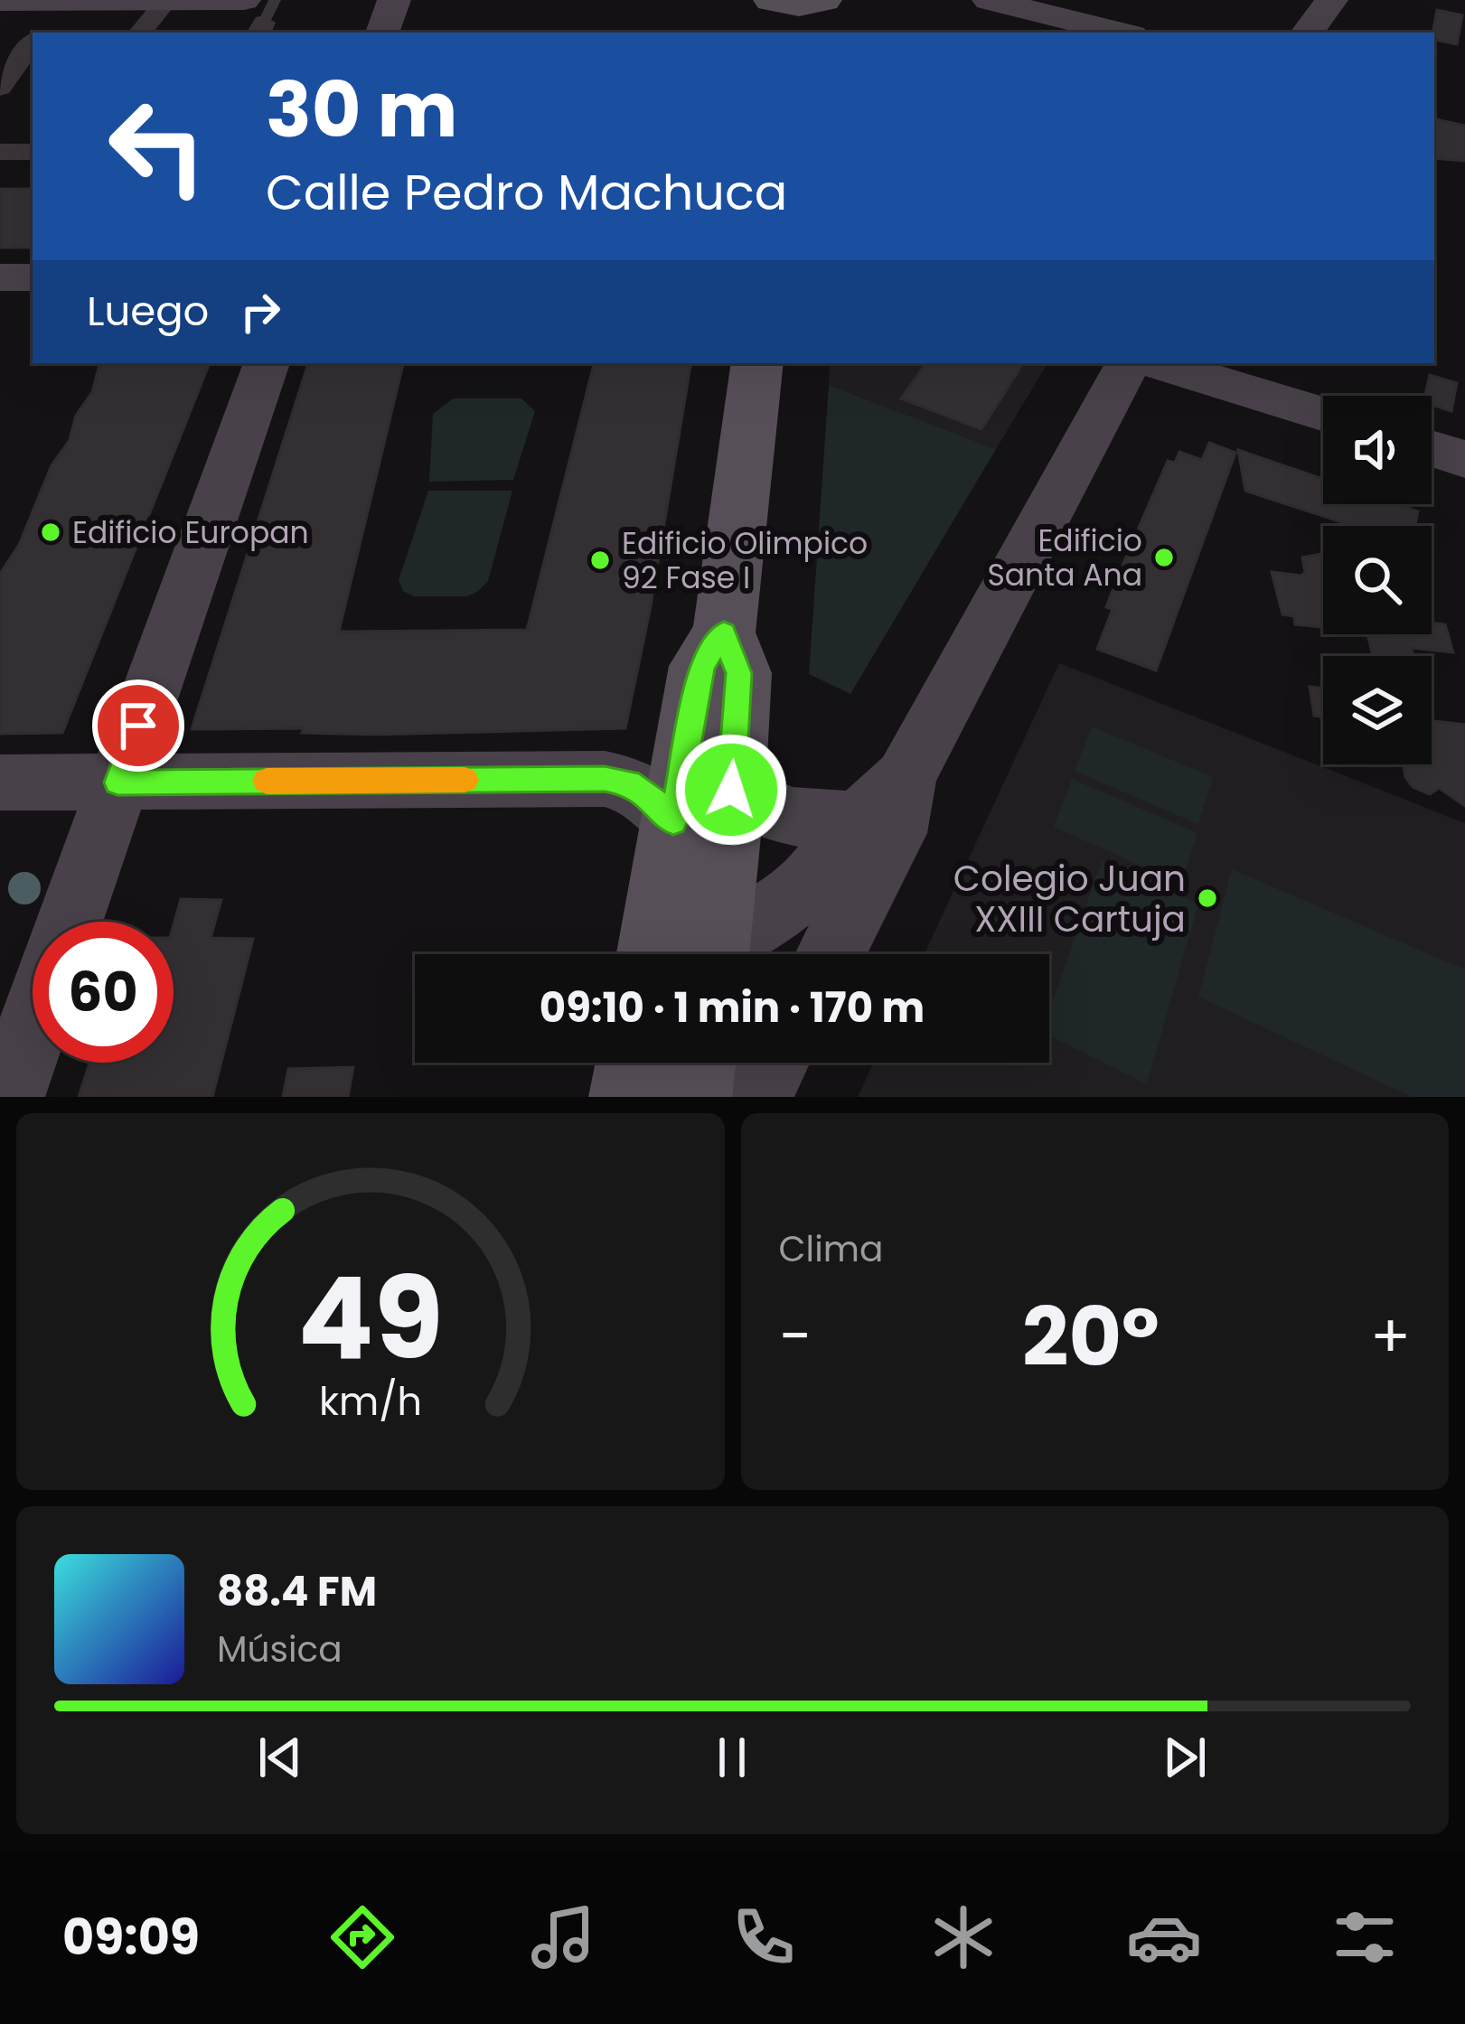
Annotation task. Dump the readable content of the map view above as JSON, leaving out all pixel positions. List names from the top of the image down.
{
  "places": [
    "Edificio Europan",
    "Edificio Santa Ana",
    "Edificio Olimpico 92 Fase I",
    "Colegio Juan XXIII Cartuja"
  ],
  "page": {
    "turn": ["30 m", "Calle Pedro Machuca"],
    "then": "Luego",
    "limit": "60",
    "trip": "09:10 · 1 min · 170 m",
    "tile": "Clima",
    "heat": ["−", "20°", "+"],
    "song": ["88.4 FM", "Música"],
    "tabs": "09:09",
    "gauge": ["49", "km/h"]
  }
}
